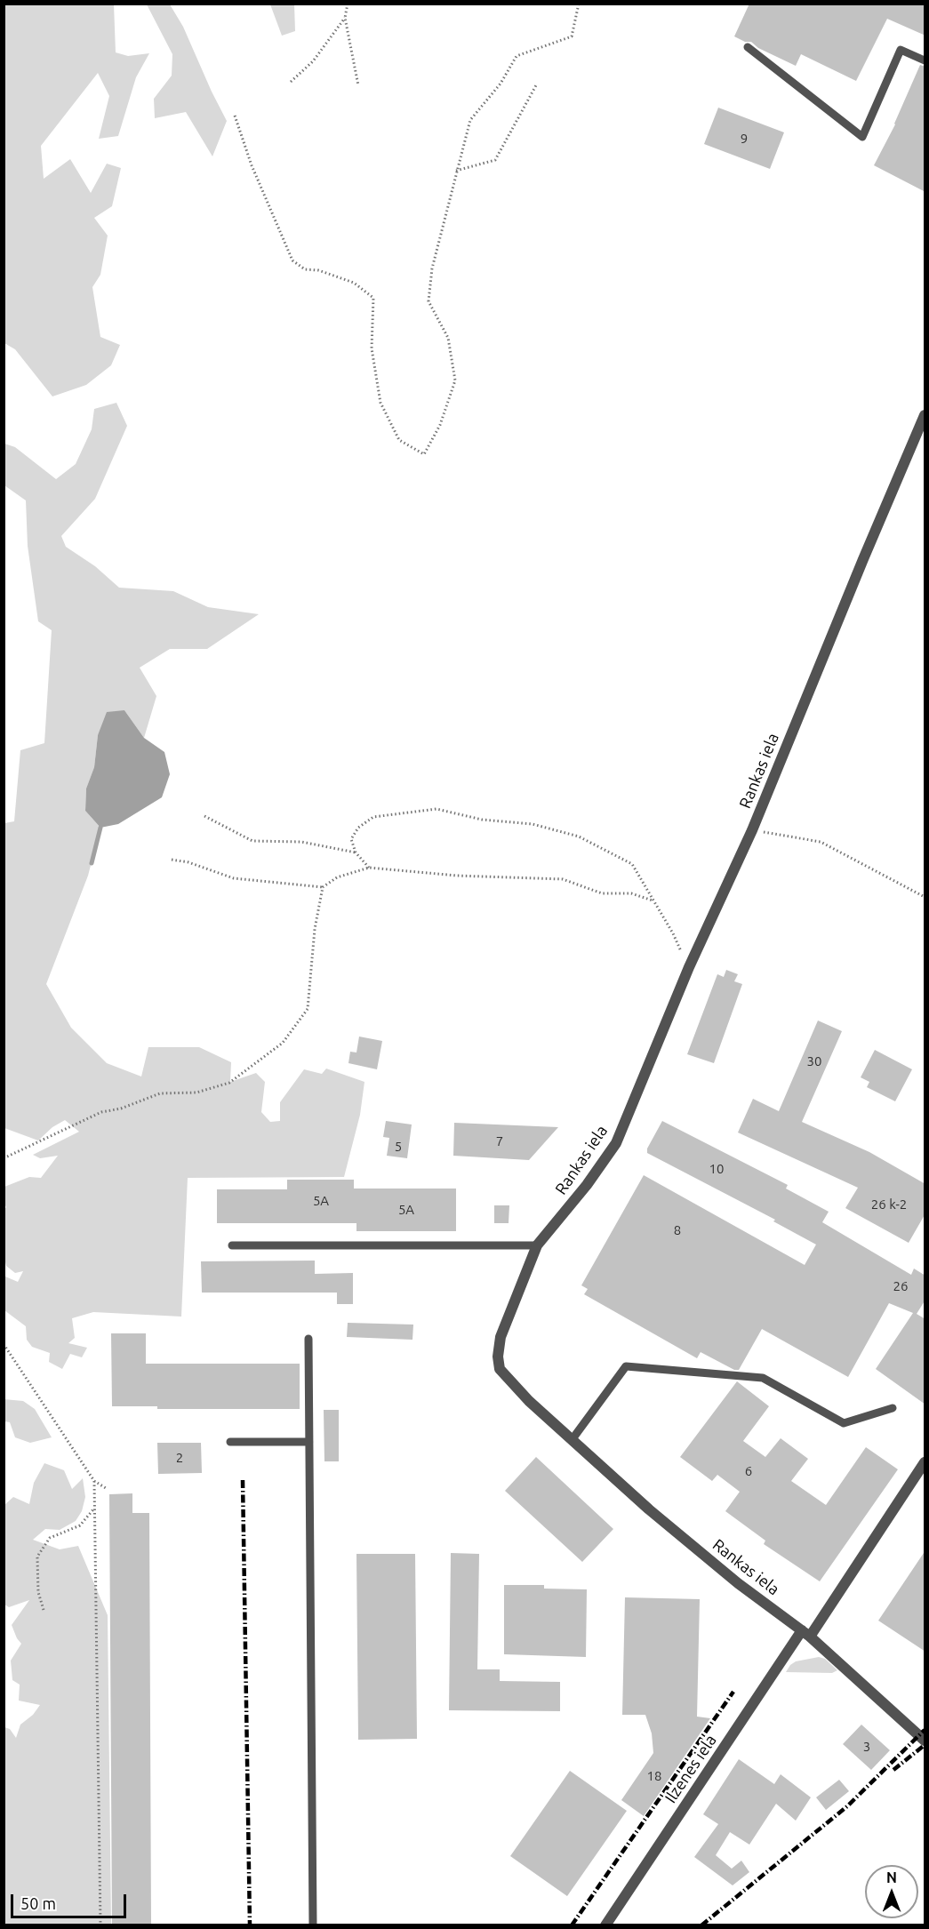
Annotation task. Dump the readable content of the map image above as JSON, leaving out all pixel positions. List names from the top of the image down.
{
  "streets": {
    "street": ["Rankas iela", "Ilzenes iela"]
  },
  "crossings": [
    ["Rankas iela", "Ilzenes iela"]
  ],
  "house_numbers": [
    "9",
    "30",
    "7",
    "5",
    "10",
    "5A",
    "26 k-2",
    "5A",
    "8",
    "26",
    "2",
    "6",
    "3",
    "18"
  ],
  "scale_bar": "50 m",
  "north": "top"
}
